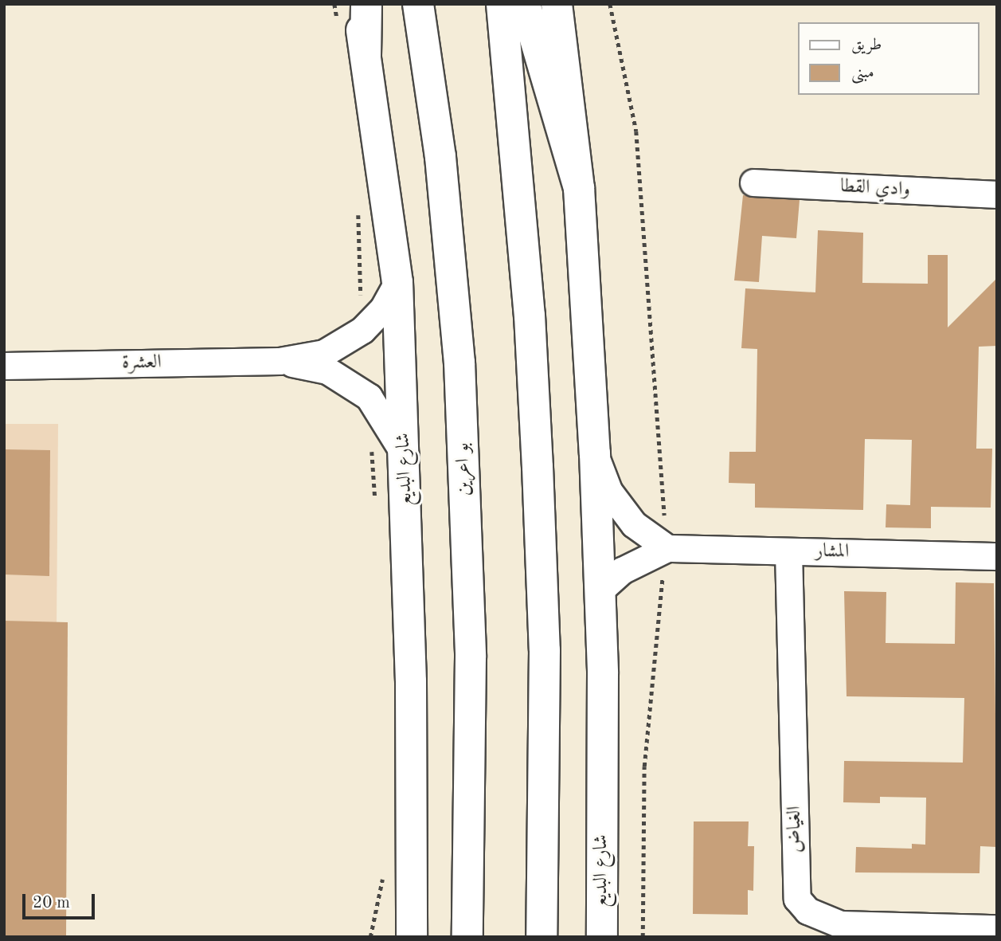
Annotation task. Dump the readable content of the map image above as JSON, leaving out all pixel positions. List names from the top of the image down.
{
  "streets": {
    "main road": ["شارع البديع", "بو اعرين"],
    "street": [
      "وادي القطا",
      "العشرة",
      "المشار",
      "الغياض"
    ]
  },
  "crossings": [
    ["العشرة", "شارع البديع"],
    ["شارع البديع", "المشار"],
    ["المشار", "الغياض"]
  ],
  "legend": ["طريق", "مبنى"],
  "scale_bar": "20 m"
}
